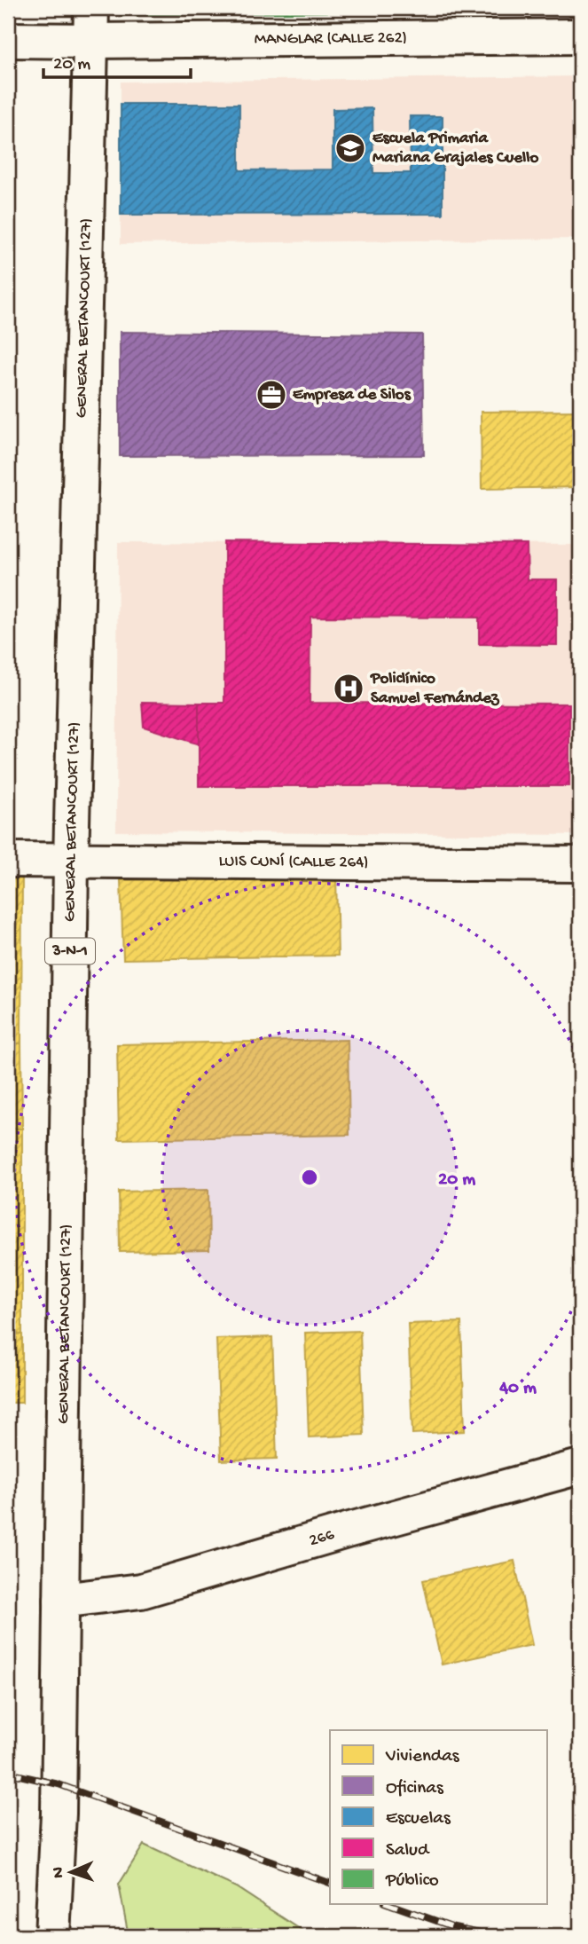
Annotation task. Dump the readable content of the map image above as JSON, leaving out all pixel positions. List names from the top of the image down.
{
  "streets": {
    "main road": [
      "MANGLAR (CALLE 262)",
      "GENERAL BETANCOURT (127)",
      "LUIS CUNÍ (CALLE 264)",
      "3-N-1",
      "266"
    ]
  },
  "crossings": [
    ["MANGLAR (CALLE 262)", "GENERAL BETANCOURT (127)"],
    ["GENERAL BETANCOURT (127)", "LUIS CUNÍ (CALLE 264)"],
    ["GENERAL BETANCOURT (127)", "3-N-1"],
    ["GENERAL BETANCOURT (127)", "266"]
  ],
  "places": {
    "school or university": ["Escuela Primaria Mariana Grajales Cuello"],
    "office": ["Empresa de Silos"],
    "hospital": ["Policlínico Samuel Fernández"]
  },
  "legend": [
    "Viviendas",
    "Oficinas",
    "Escuelas",
    "Salud",
    "Público"
  ],
  "scale_bar": "20 m",
  "north": "left",
  "rings": ["20 m", "40 m"]
}
